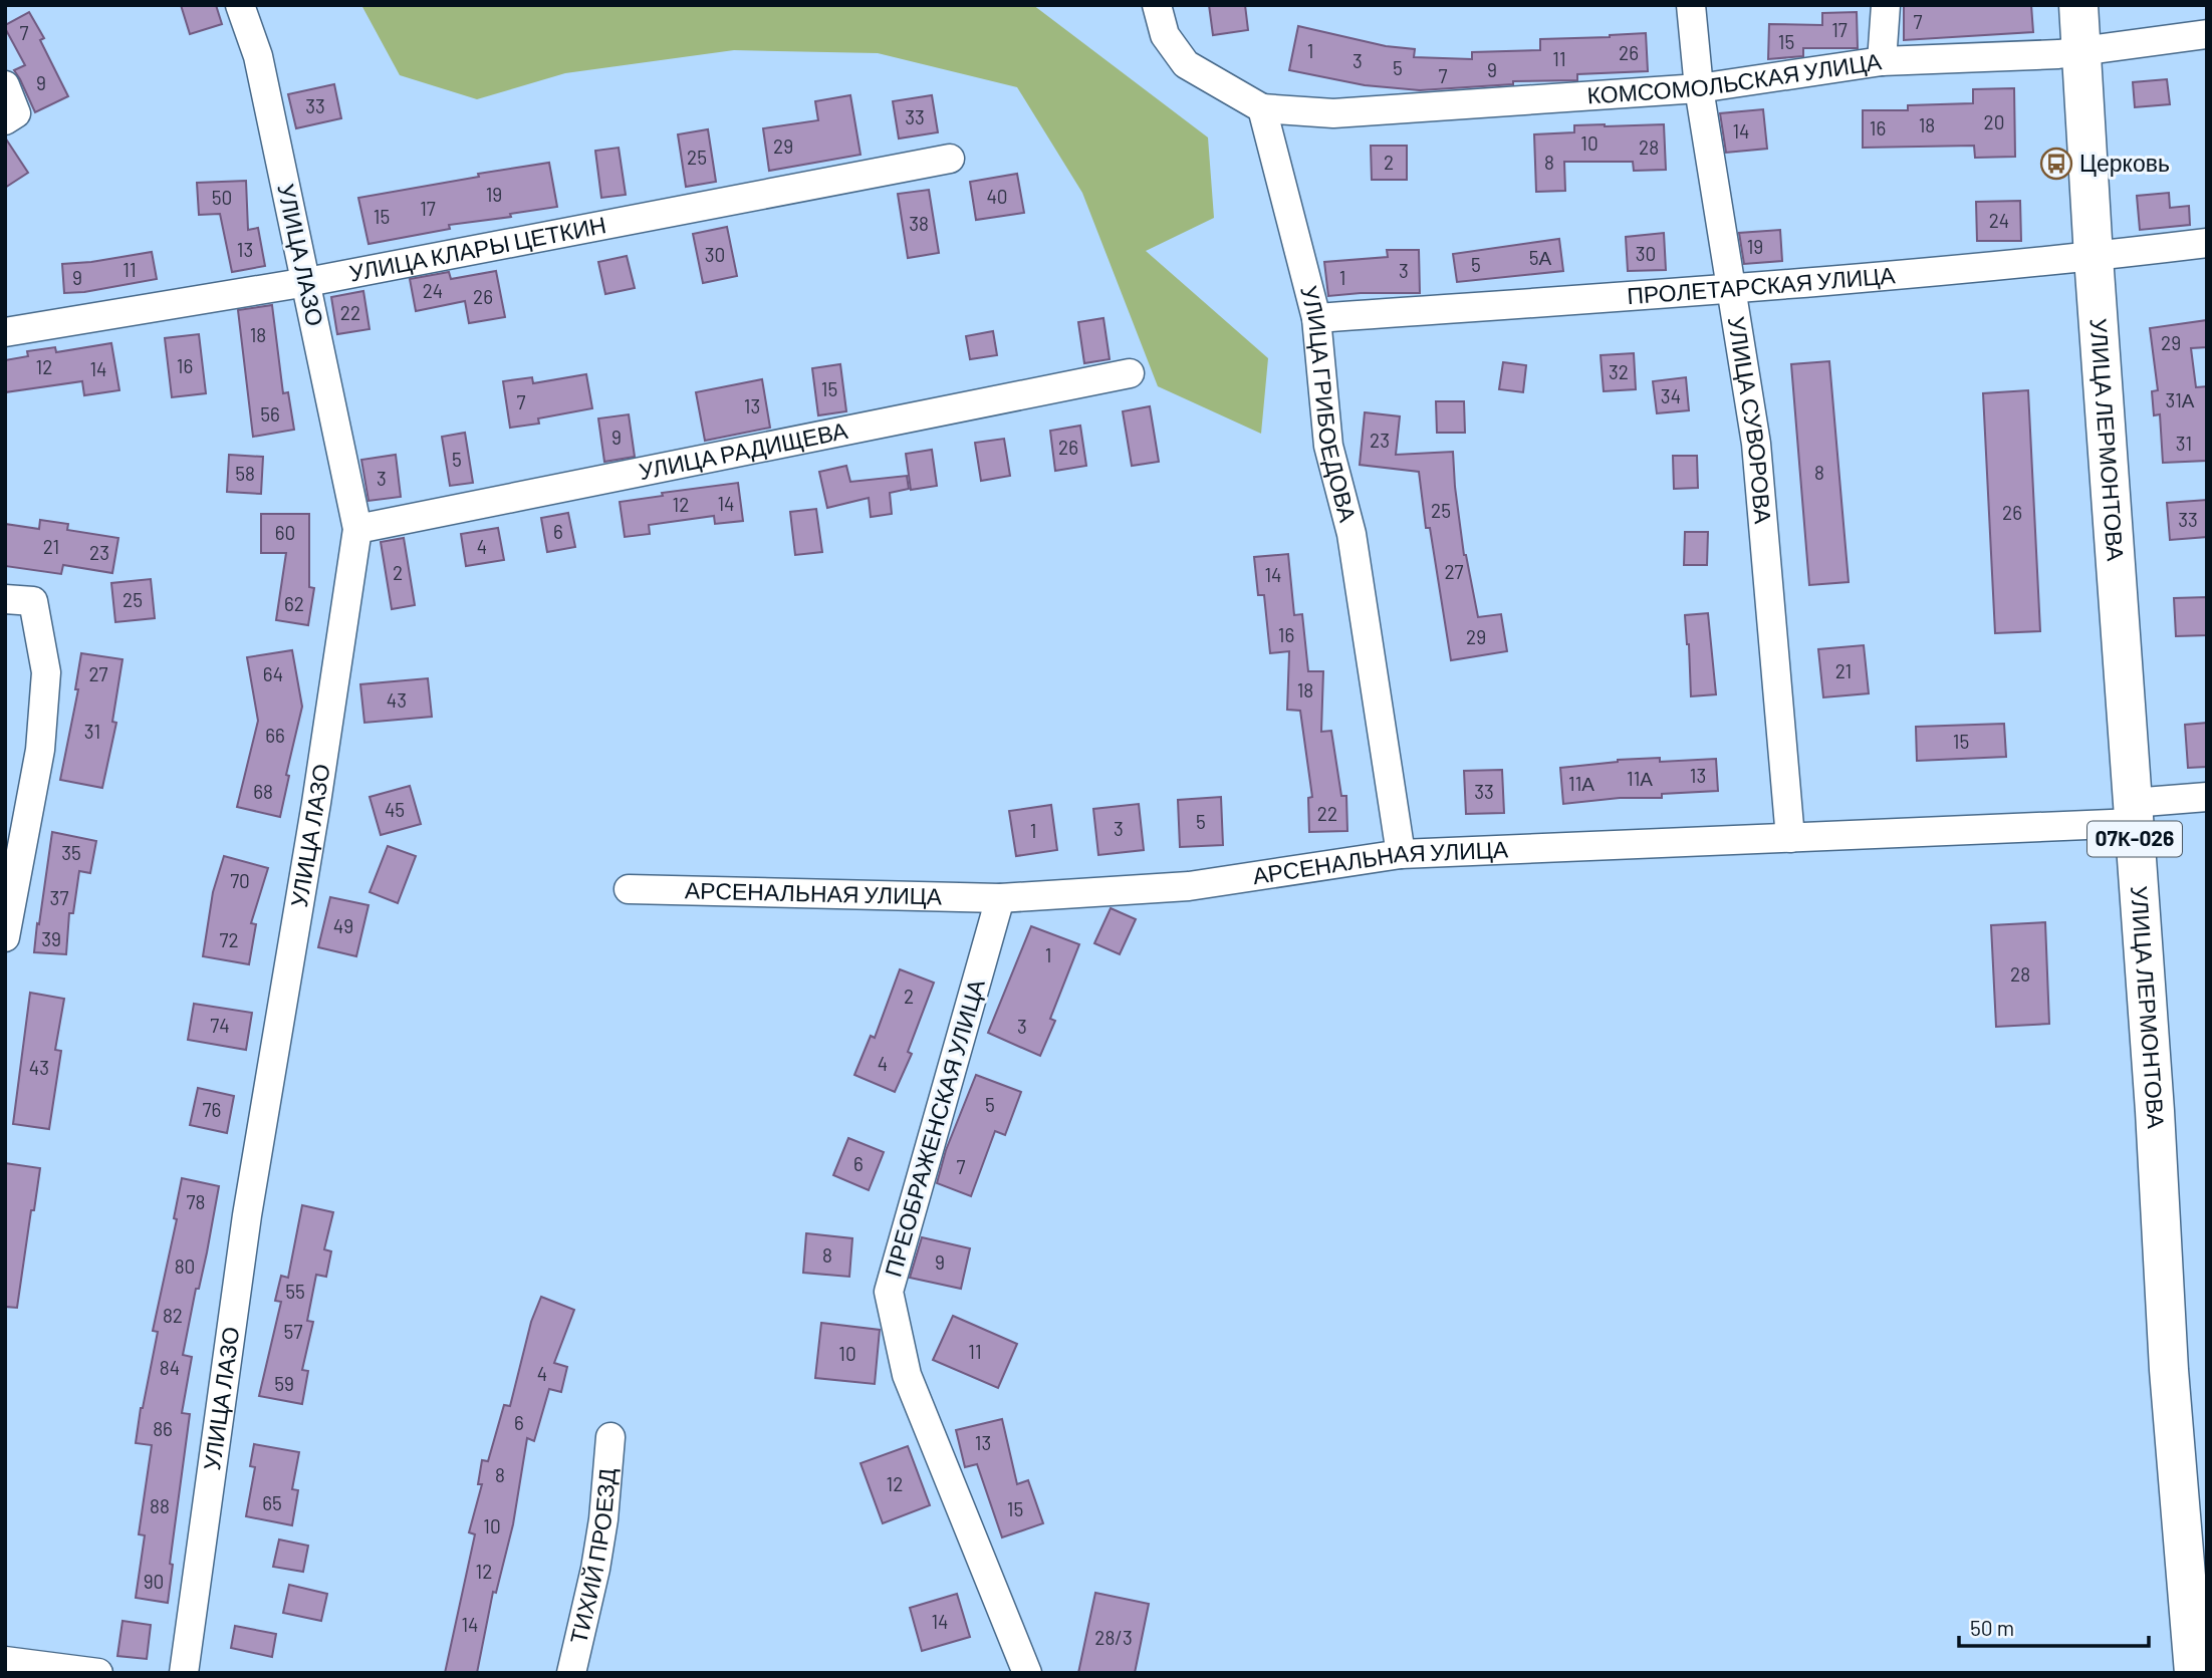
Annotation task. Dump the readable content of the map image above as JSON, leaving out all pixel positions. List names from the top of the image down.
{
  "streets": {
    "main road": ["УЛИЦА ЛЕРМОНТОВА", "07К-026"],
    "street": [
      "КОМСОМОЛЬСКАЯ УЛИЦА",
      "УЛИЦА КЛАРЫ ЦЕТКИН",
      "УЛИЦА ЛАЗО",
      "ПРОЛЕТАРСКАЯ УЛИЦА",
      "УЛИЦА ГРИБОЕДОВА",
      "УЛИЦА СУВОРОВА",
      "УЛИЦА РАДИЩЕВА",
      "АРСЕНАЛЬНАЯ УЛИЦА",
      "ПРЕОБРАЖЕНСКАЯ УЛИЦА",
      "ТИХИЙ ПРОЕЗД"
    ]
  },
  "crossings": [
    ["КОМСОМОЛЬСКАЯ УЛИЦА", "УЛИЦА ГРИБОЕДОВА"],
    ["КОМСОМОЛЬСКАЯ УЛИЦА", "УЛИЦА СУВОРОВА"],
    ["КОМСОМОЛЬСКАЯ УЛИЦА", "УЛИЦА ЛЕРМОНТОВА"],
    ["УЛИЦА КЛАРЫ ЦЕТКИН", "УЛИЦА ЛАЗО"],
    ["УЛИЦА ЛАЗО", "УЛИЦА РАДИЩЕВА"],
    ["ПРОЛЕТАРСКАЯ УЛИЦА", "УЛИЦА ГРИБОЕДОВА"],
    ["ПРОЛЕТАРСКАЯ УЛИЦА", "УЛИЦА СУВОРОВА"],
    ["ПРОЛЕТАРСКАЯ УЛИЦА", "УЛИЦА ЛЕРМОНТОВА"],
    ["УЛИЦА ГРИБОЕДОВА", "АРСЕНАЛЬНАЯ УЛИЦА"],
    ["УЛИЦА СУВОРОВА", "АРСЕНАЛЬНАЯ УЛИЦА"],
    ["УЛИЦА ЛЕРМОНТОВА", "АРСЕНАЛЬНАЯ УЛИЦА"],
    ["АРСЕНАЛЬНАЯ УЛИЦА", "ПРЕОБРАЖЕНСКАЯ УЛИЦА"]
  ],
  "places": {
    "bus stop": ["Церковь"]
  },
  "house_numbers": [
    "7",
    "17",
    "7",
    "15",
    "1",
    "26",
    "11",
    "3",
    "5",
    "9",
    "7",
    "9",
    "33",
    "33",
    "20",
    "18",
    "16",
    "14",
    "10",
    "29",
    "28",
    "25",
    "2",
    "8",
    "19",
    "40",
    "50",
    "17",
    "15",
    "24",
    "38",
    "19",
    "13",
    "30",
    "30",
    "5А",
    "5",
    "11",
    "3",
    "9",
    "1",
    "24",
    "26",
    "22",
    "18",
    "29",
    "16",
    "12",
    "14",
    "32",
    "15",
    "34",
    "31А",
    "7",
    "13",
    "56",
    "9",
    "23",
    "31",
    "26",
    "5",
    "8",
    "58",
    "3",
    "14",
    "12",
    "25",
    "26",
    "33",
    "6",
    "60",
    "21",
    "4",
    "23",
    "27",
    "2",
    "14",
    "25",
    "62",
    "16",
    "29",
    "21",
    "27",
    "64",
    "18",
    "43",
    "31",
    "66",
    "15",
    "13",
    "11А",
    "11А",
    "68",
    "33",
    "45",
    "22",
    "5",
    "3",
    "1",
    "35",
    "70",
    "37",
    "49",
    "39",
    "72",
    "1",
    "28",
    "2",
    "74",
    "3",
    "4",
    "43",
    "5",
    "76",
    "6",
    "7",
    "78",
    "8",
    "9",
    "80",
    "55",
    "82",
    "57",
    "11",
    "10",
    "84",
    "4",
    "59",
    "6",
    "86",
    "13",
    "8",
    "12",
    "65",
    "88",
    "15",
    "10",
    "12",
    "90",
    "14",
    "14",
    "28/3"
  ],
  "scale_bar": "50 m"
}
